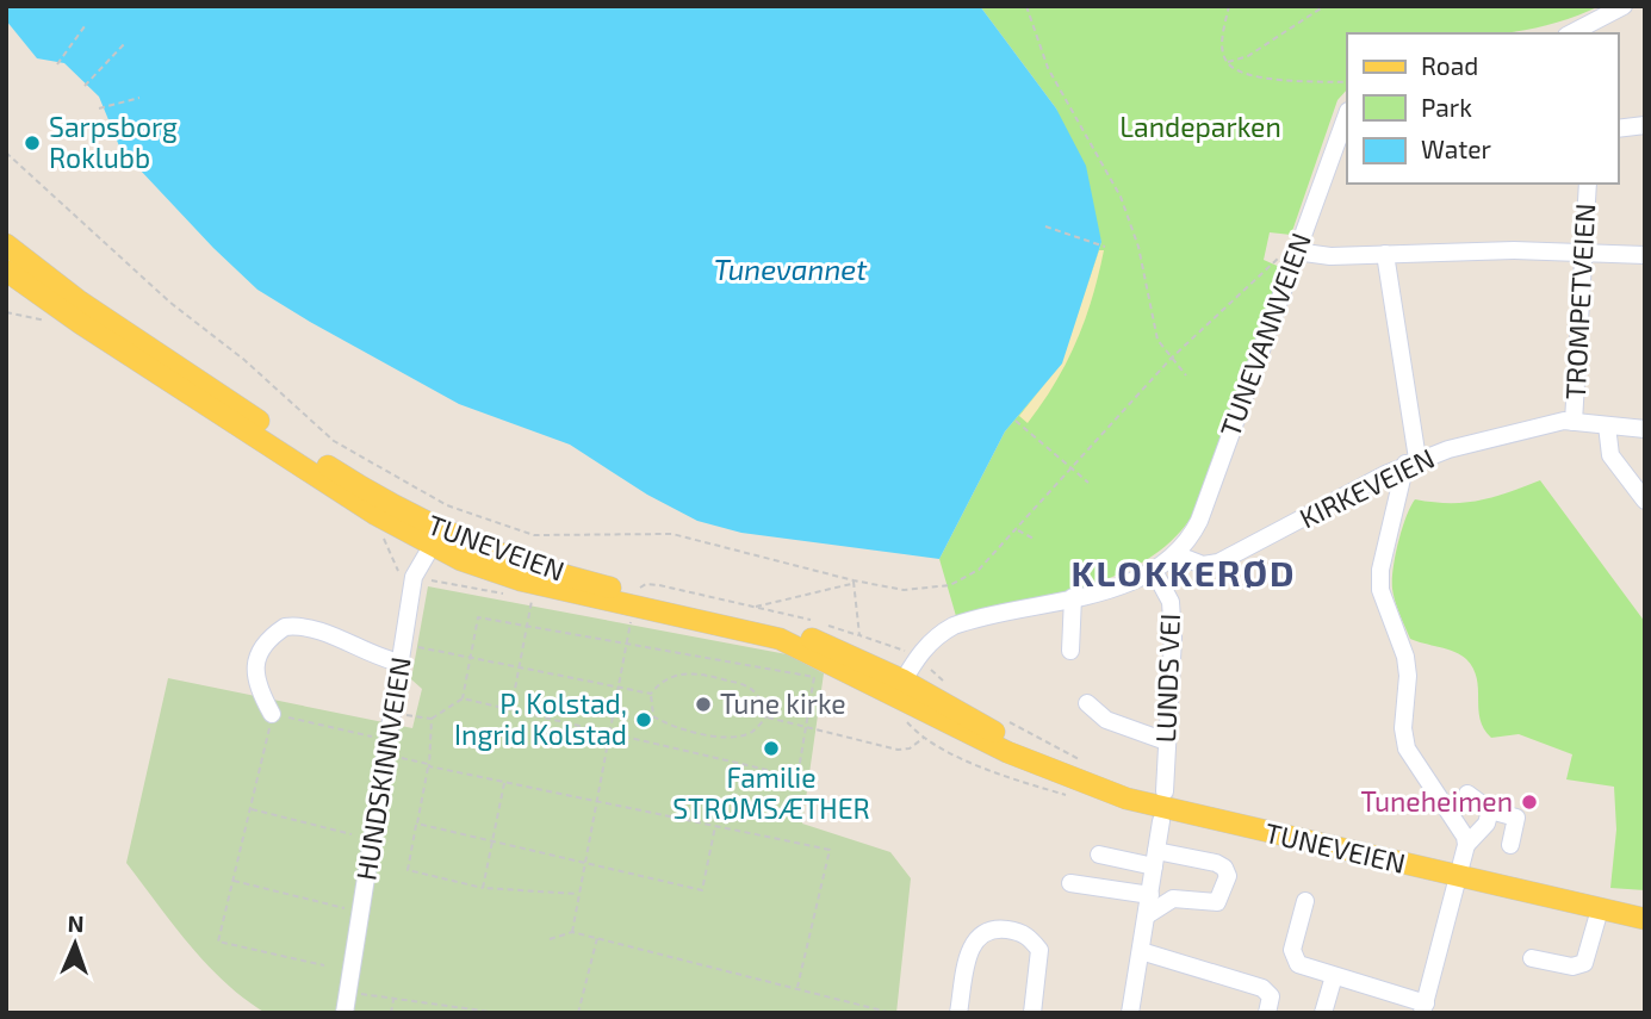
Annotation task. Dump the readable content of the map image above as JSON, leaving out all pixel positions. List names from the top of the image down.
{
  "streets": {
    "main road": ["TUNEVEIEN"],
    "street": [
      "TROMPETVEIEN",
      "TUNEVANNVEIEN",
      "KIRKEVEIEN",
      "LUNDS VEI",
      "HUNDSKINNVEIEN"
    ]
  },
  "crossings": [
    ["TROMPETVEIEN", "KIRKEVEIEN"],
    ["TUNEVANNVEIEN", "KIRKEVEIEN"],
    ["TUNEVEIEN", "HUNDSKINNVEIEN"]
  ],
  "districts": ["KLOKKERØD"],
  "water": ["Tunevannet"],
  "parks": ["Landeparken"],
  "places": [
    "Sarpsborg Roklubb",
    "Tune kirke",
    "P. Kolstad, Ingrid Kolstad",
    "Familie STRØMSÆTHER",
    "Tuneheimen"
  ],
  "legend": ["Road", "Park", "Water"],
  "north": "top"
}
